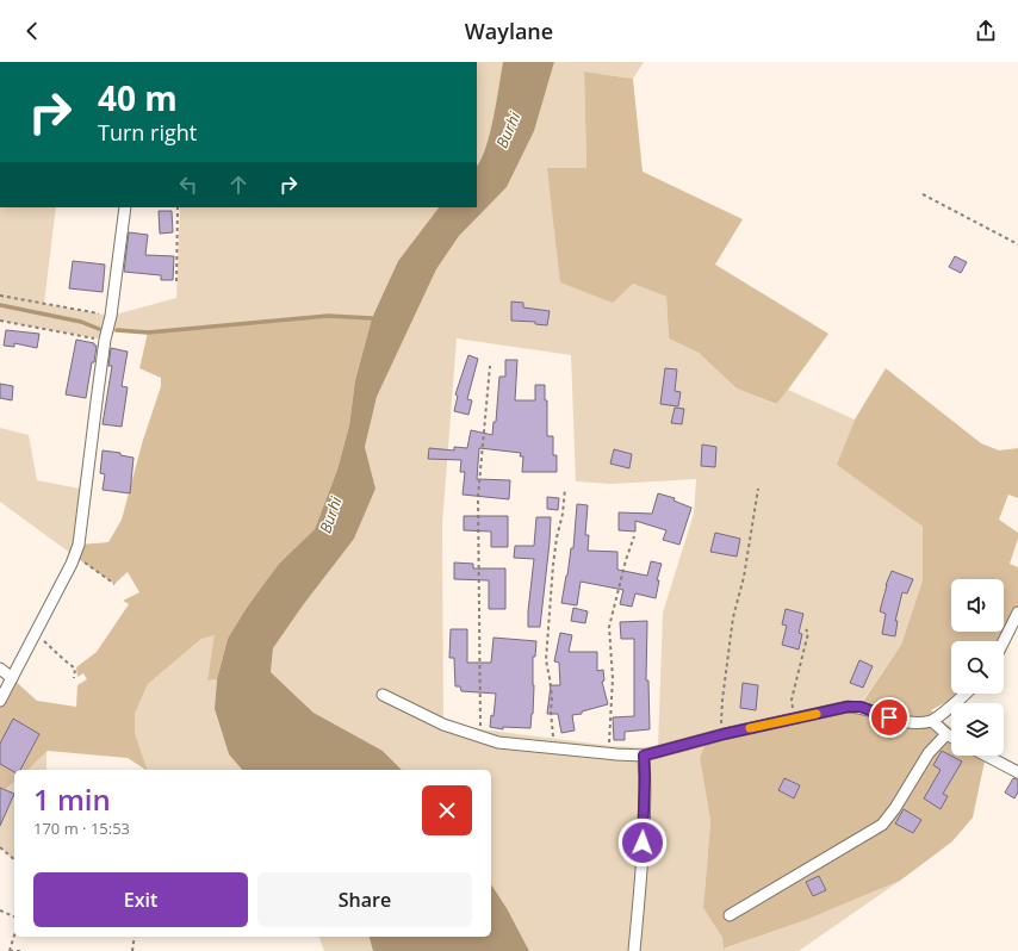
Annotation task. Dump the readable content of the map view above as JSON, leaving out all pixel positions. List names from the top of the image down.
{
  "water": ["Burhi"],
  "page": {
    "header": "Waylane",
    "turn": ["40 m", "Turn right"],
    "heading": ["1 min", "170 m · 15:53"],
    "buttons": ["Exit", "Share"]
  }
}
